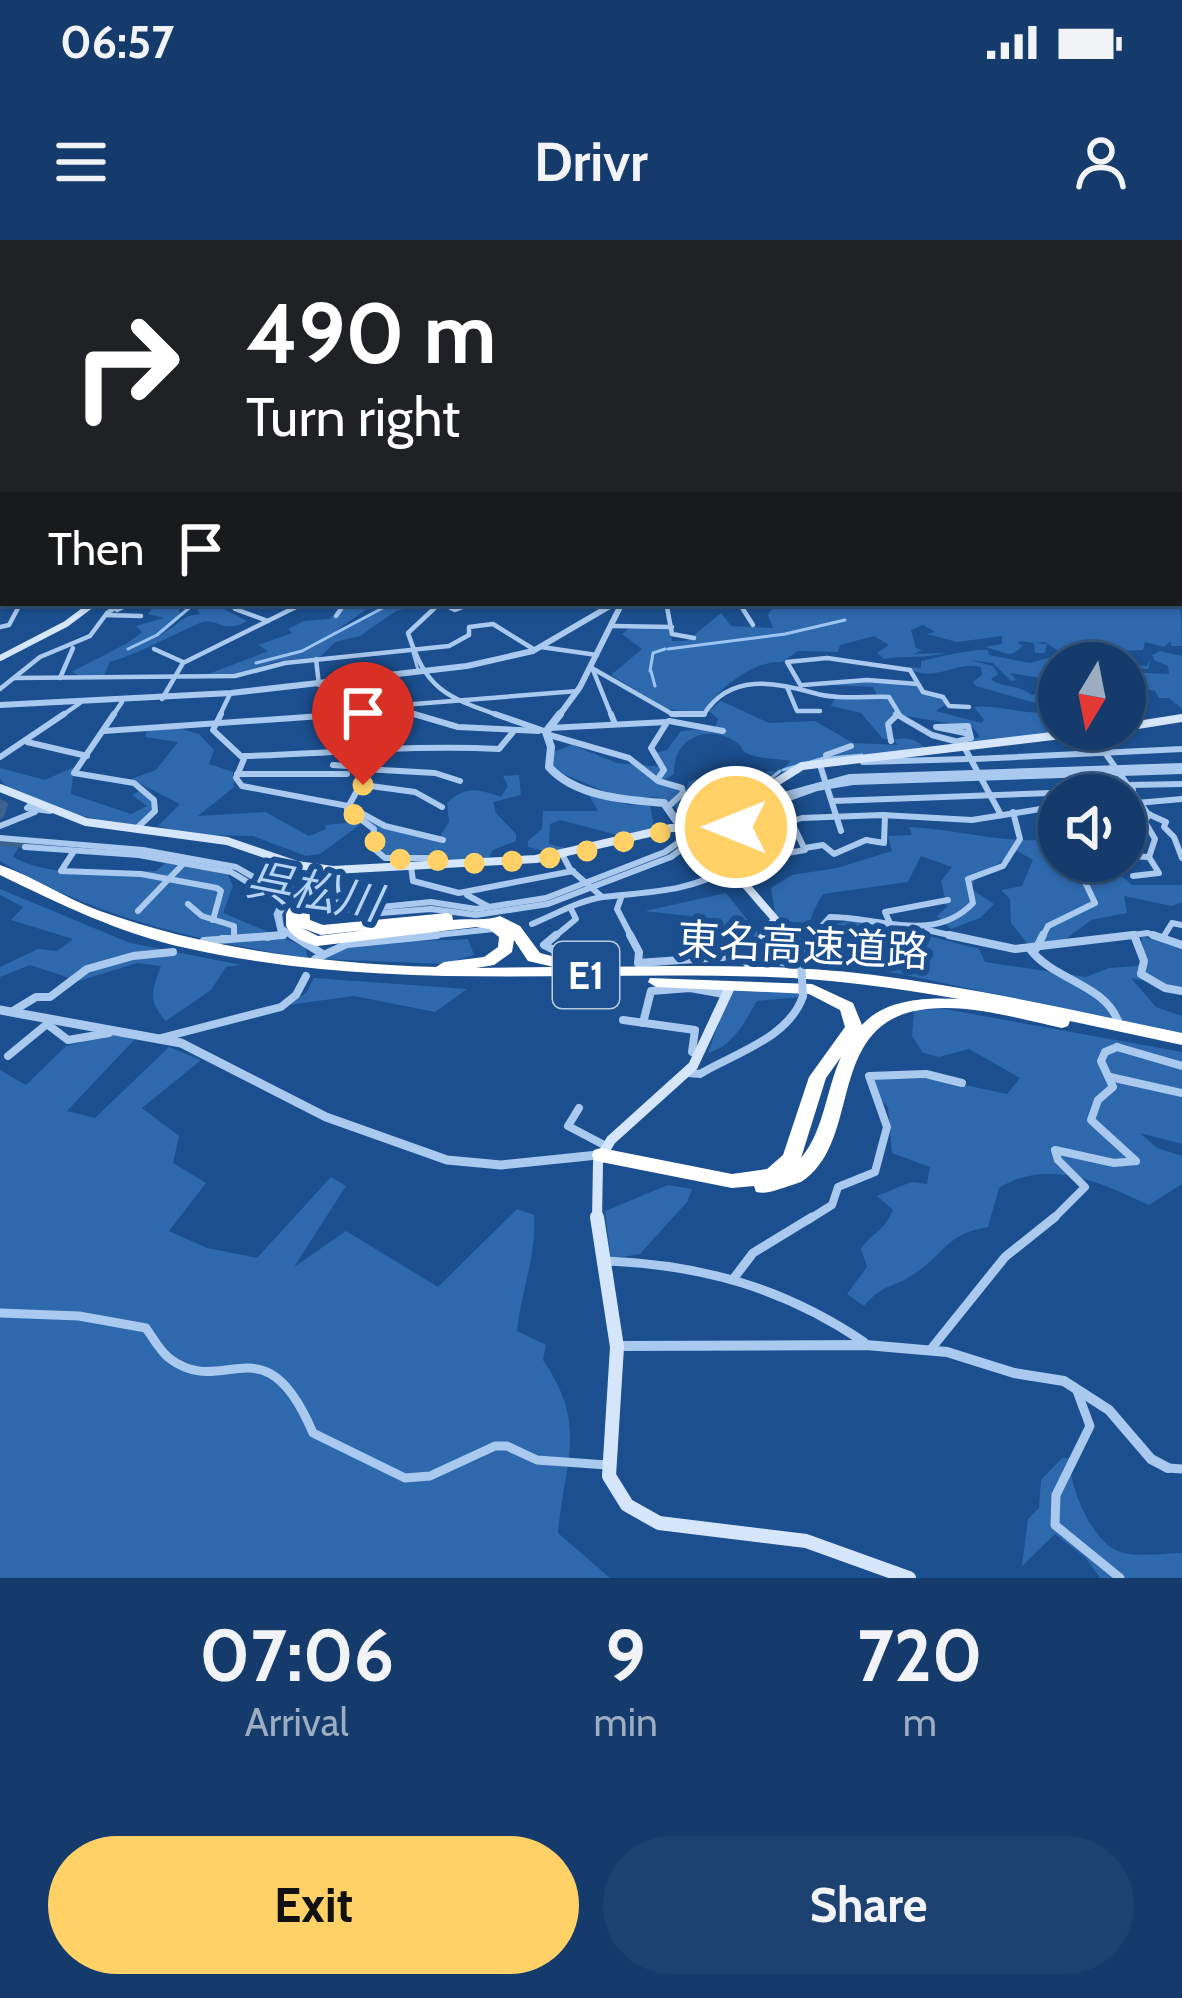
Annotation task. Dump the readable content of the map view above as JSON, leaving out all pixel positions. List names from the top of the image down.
{
  "streets": {
    "highway": ["東名高速道路", "E1"]
  },
  "water": ["呉松川"],
  "north": "bottom",
  "page": {
    "status": "06:57",
    "header": "Drivr",
    "turn": ["490 m", "Turn right"],
    "then": "Then",
    "eta": [
      "07:06",
      "Arrival",
      "9",
      "min",
      "720",
      "m"
    ],
    "buttons": ["Exit", "Share"]
  }
}
